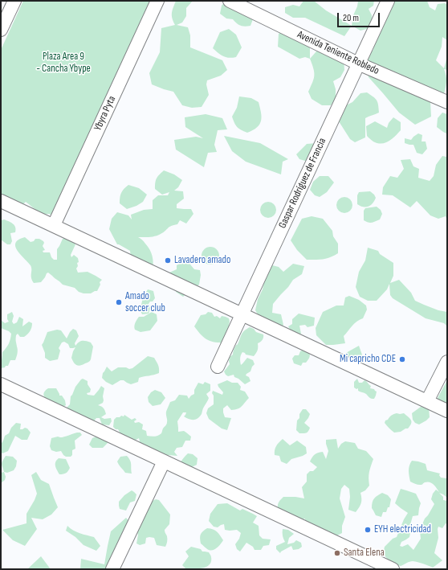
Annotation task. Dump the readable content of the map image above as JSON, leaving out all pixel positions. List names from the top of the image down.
{
  "streets": {
    "street": ["Avenida Teniente Robledo", "Ybyra Pyta", "Gaspar Rodríguez de Francia"]
  },
  "crossings": [
    ["Avenida Teniente Robledo", "Gaspar Rodríguez de Francia"]
  ],
  "parks": ["Plaza Area 9 - Cancha Ybype"],
  "places": [
    "Lavadero amado",
    "Amado soccer club",
    "Mi capricho CDE",
    "EYH electricidad",
    "Santa Elena"
  ],
  "scale_bar": "20 m"
}
